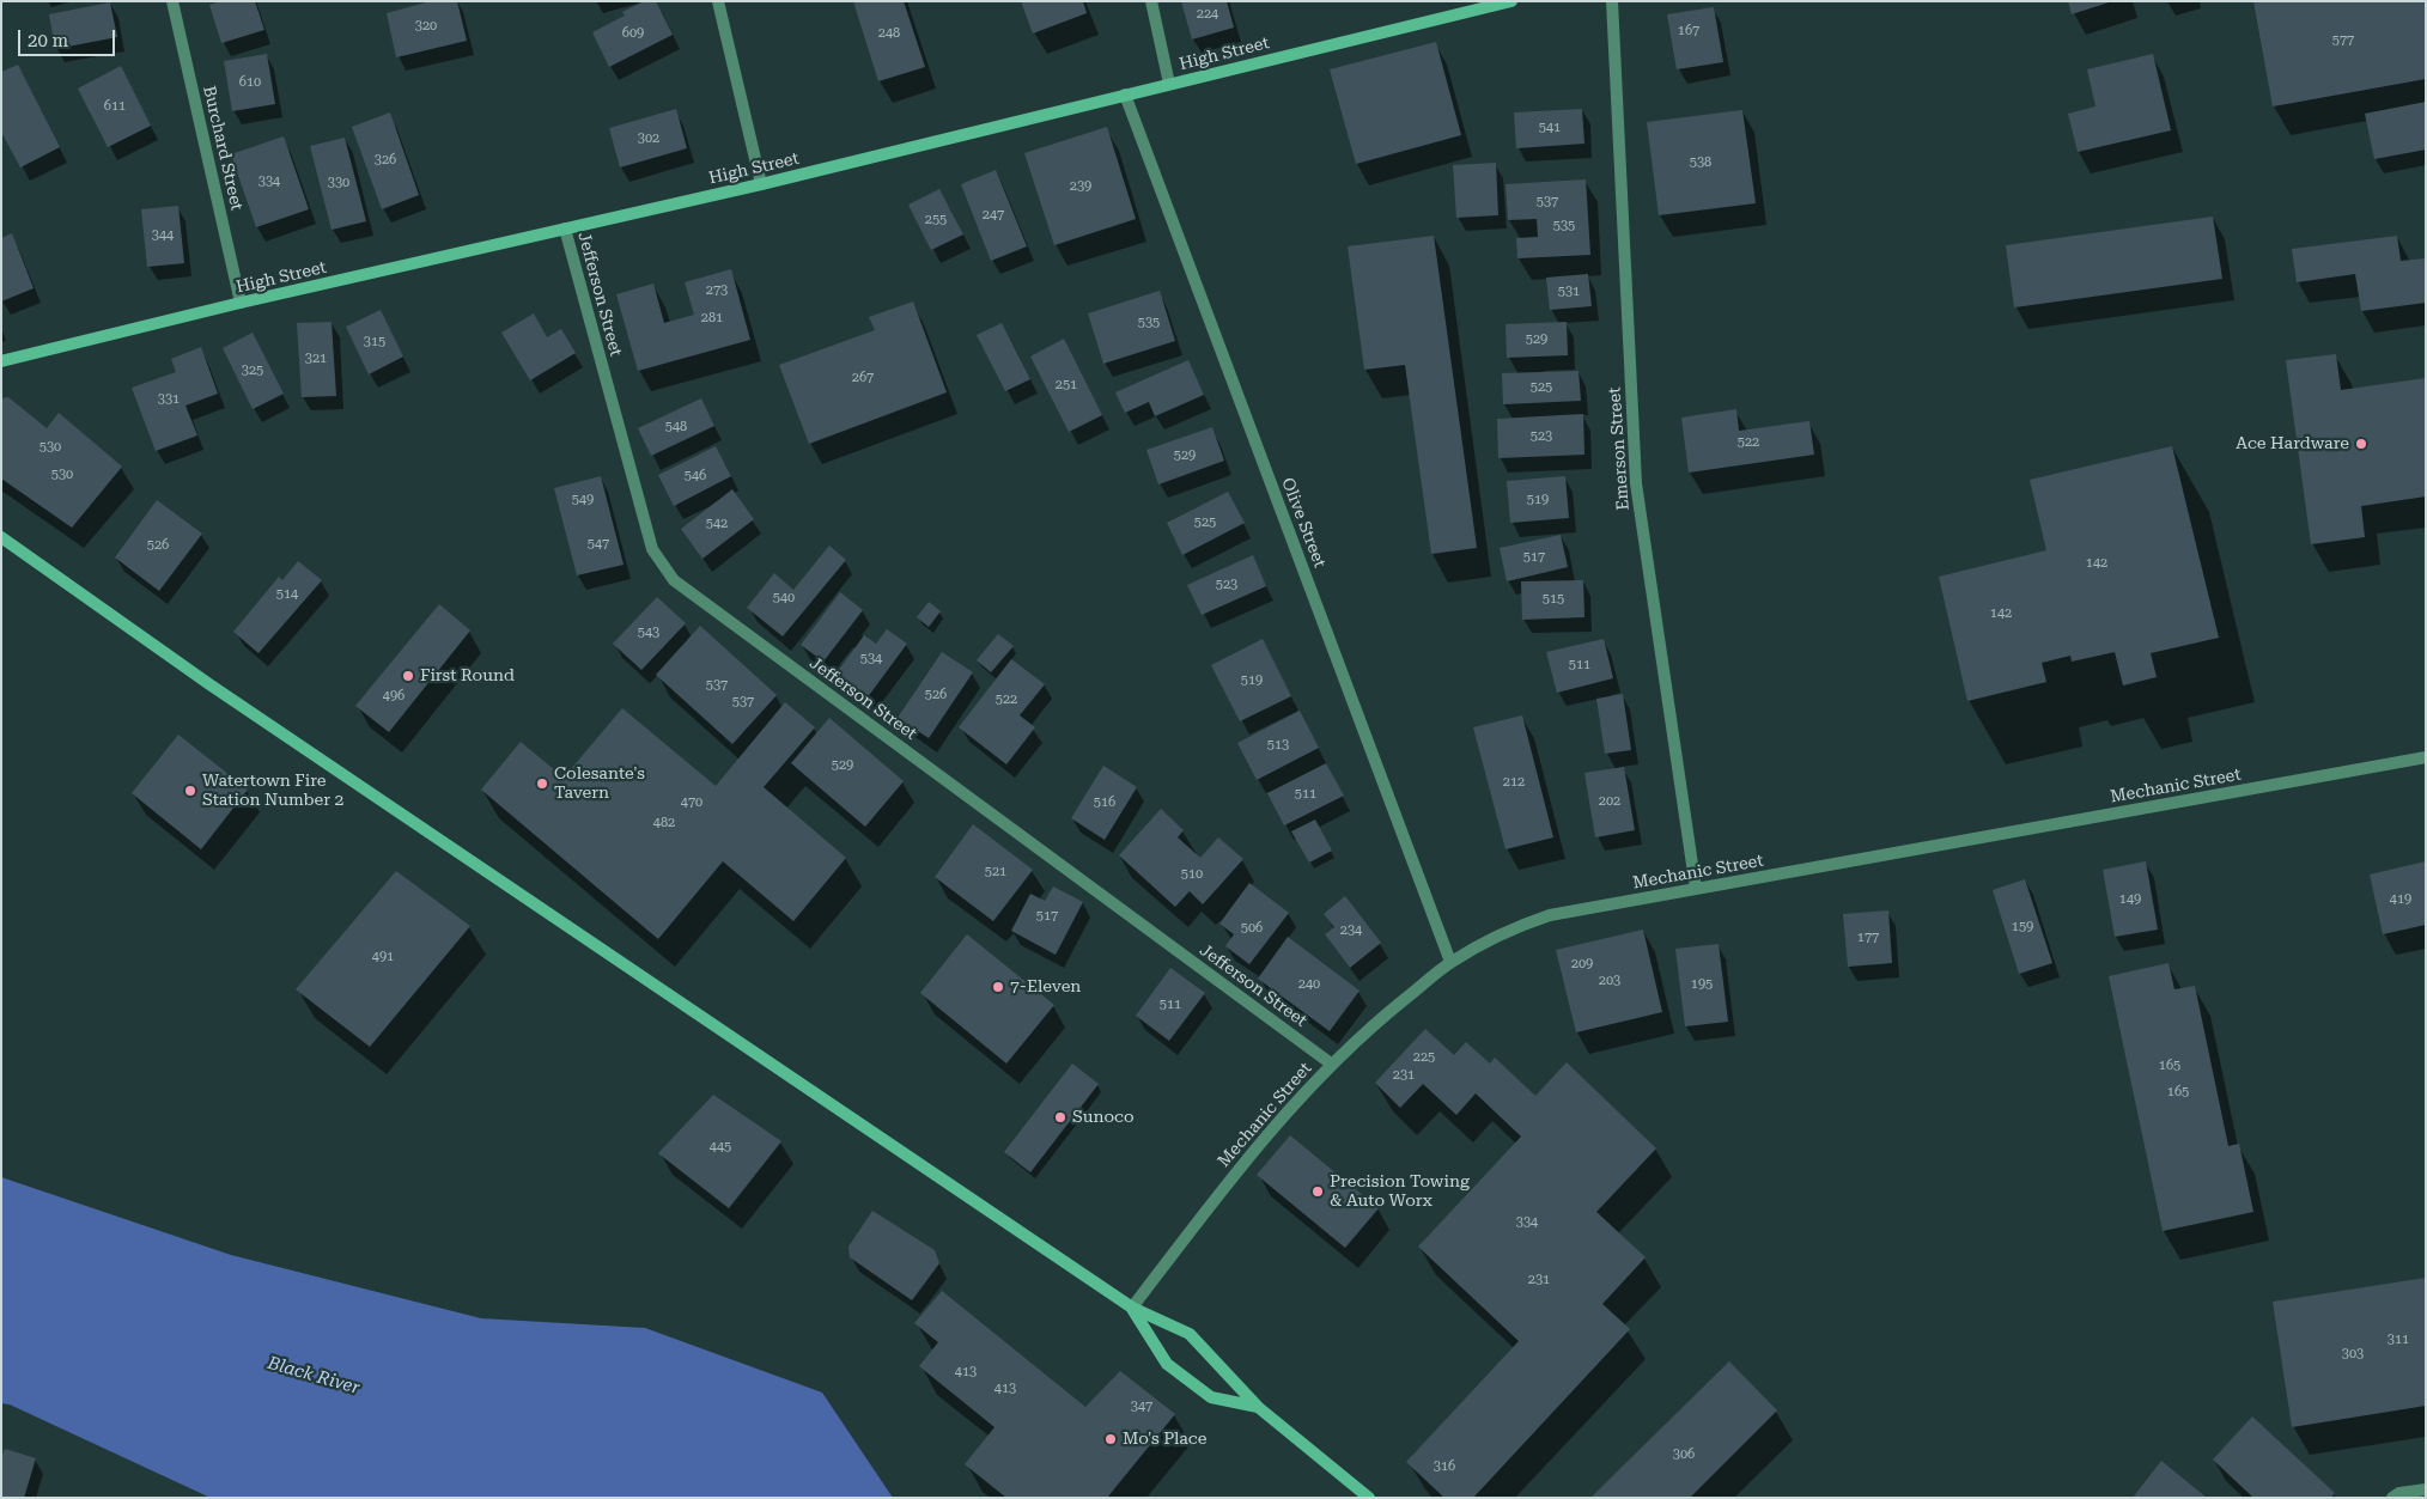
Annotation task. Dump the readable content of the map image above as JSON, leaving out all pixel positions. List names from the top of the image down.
{
  "streets": {
    "main road": ["High Street"],
    "street": [
      "Burchard Street",
      "Jefferson Street",
      "Emerson Street",
      "Olive Street",
      "Mechanic Street"
    ]
  },
  "crossings": [
    ["High Street", "Burchard Street"],
    ["High Street", "Jefferson Street"],
    ["High Street", "Olive Street"],
    ["Jefferson Street", "Mechanic Street"],
    ["Emerson Street", "Mechanic Street"],
    ["Olive Street", "Mechanic Street"]
  ],
  "water": ["Black River"],
  "places": [
    "Ace Hardware",
    "First Round",
    "Colesante's Tavern",
    "Watertown Fire Station Number 2",
    "7-Eleven",
    "Sunoco",
    "Precision Towing & Auto Worx",
    "Mo's Place"
  ],
  "house_numbers": [
    "224",
    "320",
    "167",
    "609",
    "248",
    "577",
    "610",
    "611",
    "541",
    "302",
    "326",
    "538",
    "334",
    "330",
    "239",
    "537",
    "247",
    "255",
    "535",
    "344",
    "273",
    "531",
    "281",
    "535",
    "529",
    "315",
    "321",
    "325",
    "267",
    "251",
    "525",
    "331",
    "548",
    "523",
    "522",
    "530",
    "529",
    "530",
    "546",
    "549",
    "519",
    "525",
    "542",
    "547",
    "526",
    "517",
    "142",
    "523",
    "514",
    "540",
    "515",
    "142",
    "543",
    "534",
    "511",
    "519",
    "537",
    "526",
    "496",
    "522",
    "537",
    "513",
    "529",
    "212",
    "511",
    "202",
    "470",
    "516",
    "482",
    "521",
    "510",
    "149",
    "419",
    "517",
    "159",
    "506",
    "234",
    "177",
    "491",
    "209",
    "203",
    "240",
    "195",
    "511",
    "225",
    "165",
    "231",
    "165",
    "445",
    "334",
    "231",
    "311",
    "303",
    "413",
    "413",
    "347",
    "306",
    "316"
  ],
  "scale_bar": "20 m"
}
